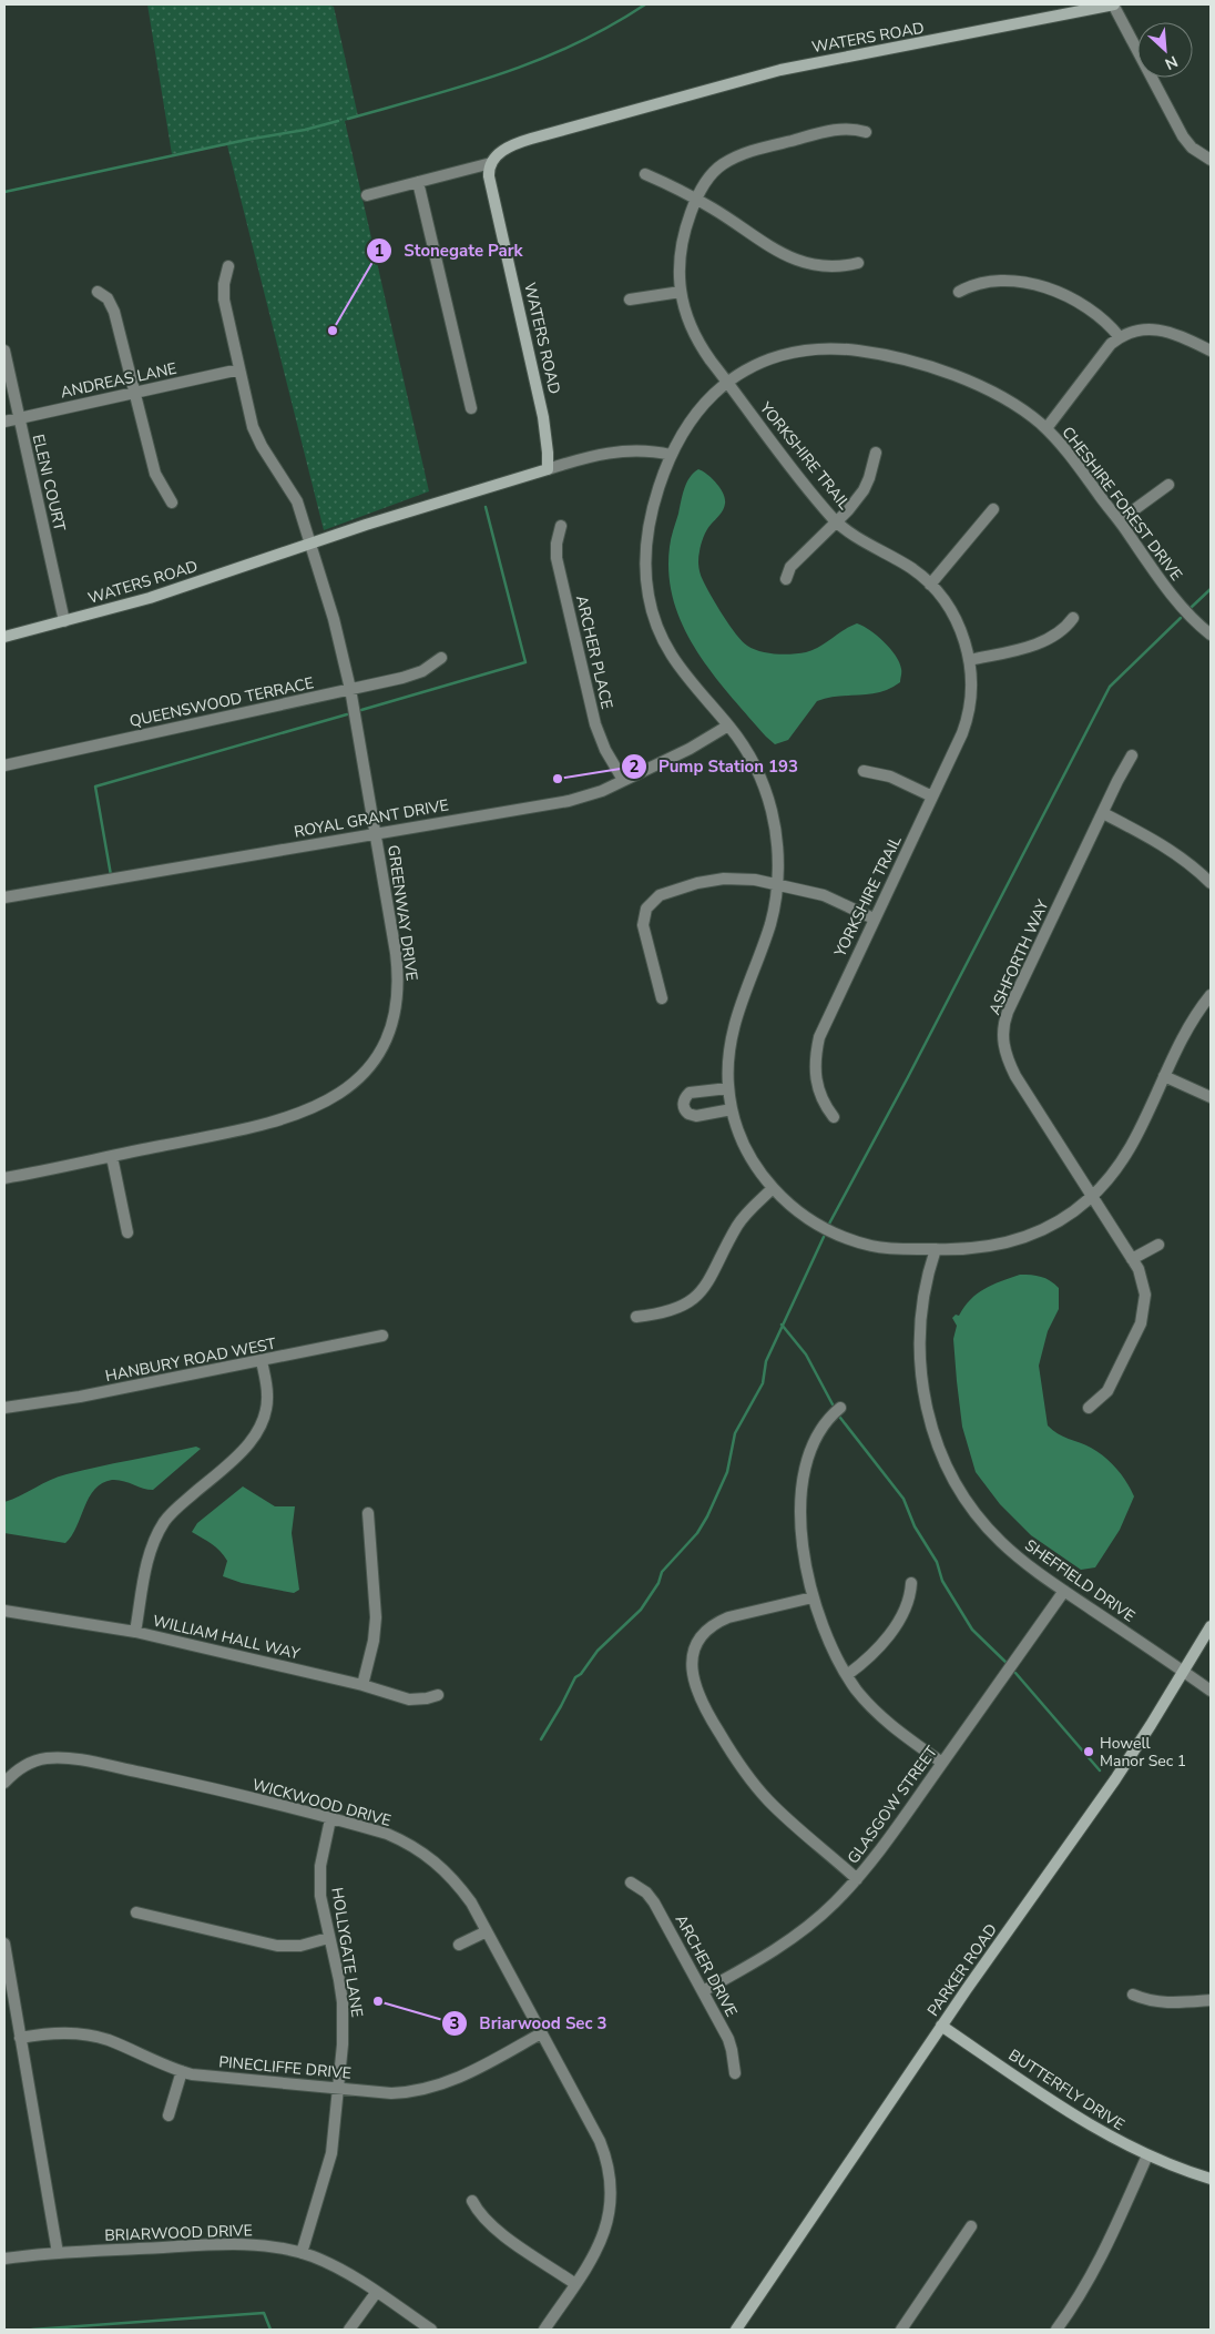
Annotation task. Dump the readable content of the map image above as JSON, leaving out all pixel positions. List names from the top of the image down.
{
  "streets": {
    "street": [
      "WATERS ROAD",
      "ANDREAS LANE",
      "YORKSHIRE TRAIL",
      "ELENI COURT",
      "CHESHIRE FOREST DRIVE",
      "ARCHER PLACE",
      "QUEENSWOOD TERRACE",
      "ROYAL GRANT DRIVE",
      "GREENWAY DRIVE",
      "ASHFORTH WAY",
      "HANBURY ROAD WEST",
      "SHEFFIELD DRIVE",
      "WILLIAM HALL WAY",
      "WICKWOOD DRIVE",
      "GLASGOW STREET",
      "HOLLYGATE LANE",
      "ARCHER DRIVE",
      "PARKER ROAD",
      "PINECLIFFE DRIVE",
      "BUTTERFLY DRIVE",
      "BRIARWOOD DRIVE"
    ]
  },
  "crossings": [
    ["WATERS ROAD", "ELENI COURT"],
    ["WATERS ROAD", "GREENWAY DRIVE"],
    ["ANDREAS LANE", "ELENI COURT"],
    ["ANDREAS LANE", "GREENWAY DRIVE"],
    ["YORKSHIRE TRAIL", "CHESHIRE FOREST DRIVE"],
    ["CHESHIRE FOREST DRIVE", "ROYAL GRANT DRIVE"],
    ["CHESHIRE FOREST DRIVE", "ASHFORTH WAY"],
    ["CHESHIRE FOREST DRIVE", "SHEFFIELD DRIVE"],
    ["ARCHER PLACE", "ROYAL GRANT DRIVE"],
    ["QUEENSWOOD TERRACE", "GREENWAY DRIVE"],
    ["ROYAL GRANT DRIVE", "GREENWAY DRIVE"],
    ["SHEFFIELD DRIVE", "GLASGOW STREET"],
    ["SHEFFIELD DRIVE", "PARKER ROAD"],
    ["WICKWOOD DRIVE", "HOLLYGATE LANE"],
    ["WICKWOOD DRIVE", "PINECLIFFE DRIVE"],
    ["GLASGOW STREET", "ARCHER DRIVE"],
    ["HOLLYGATE LANE", "PINECLIFFE DRIVE"],
    ["HOLLYGATE LANE", "BRIARWOOD DRIVE"],
    ["PARKER ROAD", "BUTTERFLY DRIVE"]
  ],
  "places": [
    "Stonegate Park",
    "Pump Station 193",
    "Howell Manor Sec 1",
    "Briarwood Sec 3"
  ],
  "north": "bottom right"
}
